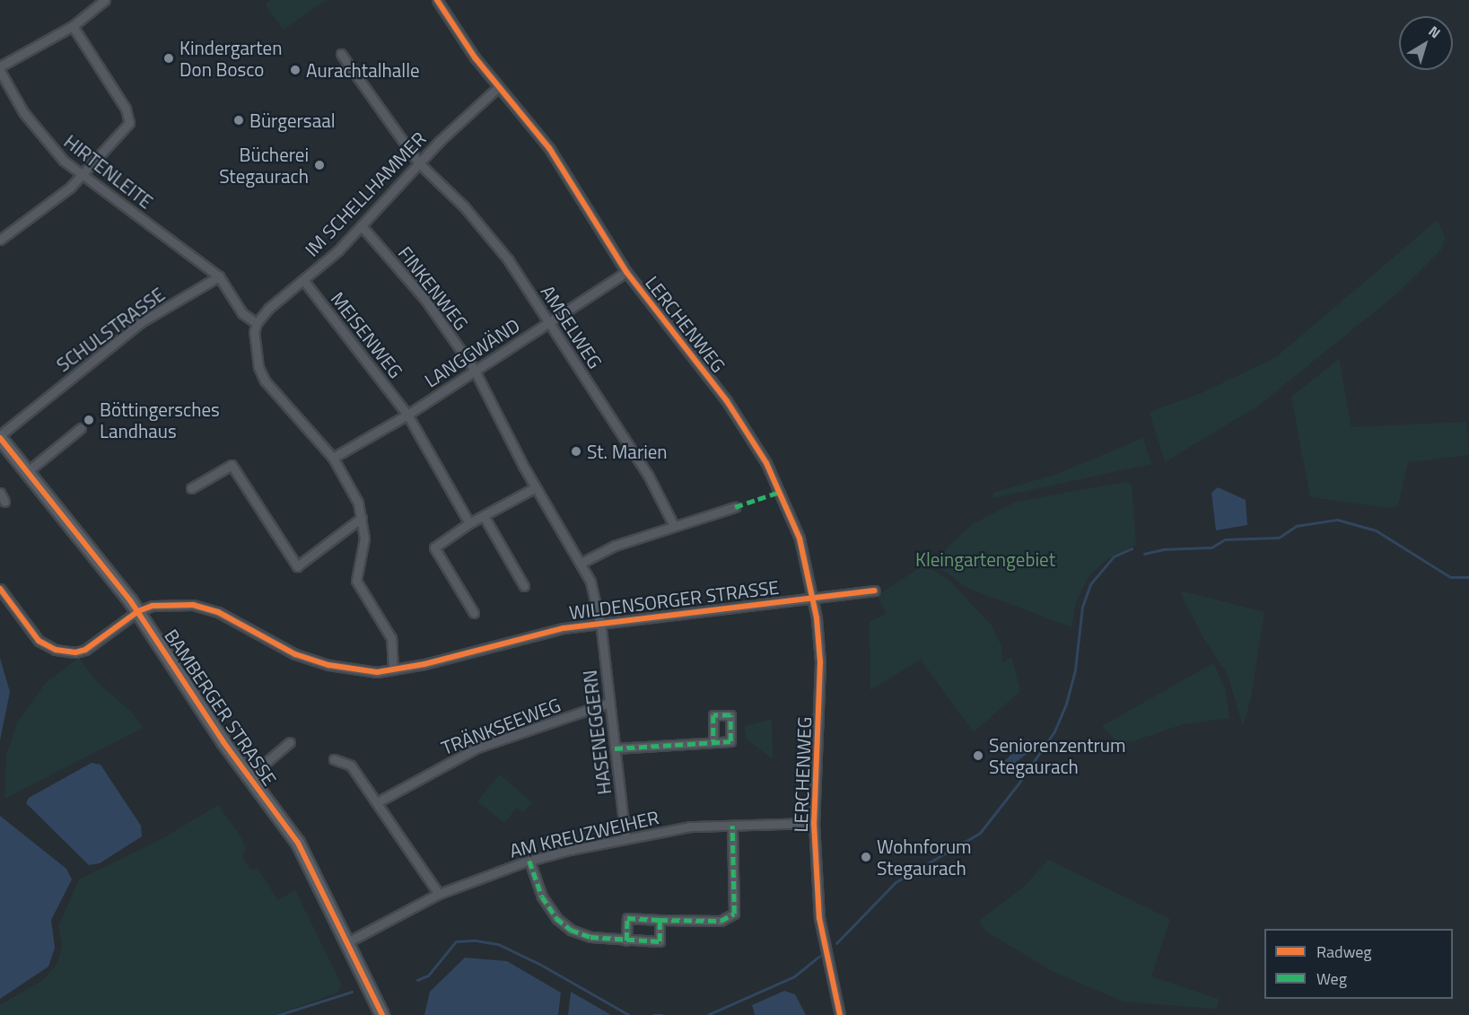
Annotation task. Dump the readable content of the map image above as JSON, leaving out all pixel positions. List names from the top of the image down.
{
  "streets": {
    "main road": ["BAMBERGER STRASSE"],
    "street": [
      "HIRTENLEITE",
      "IM SCHELLHAMMER",
      "FINKENWEG",
      "LERCHENWEG",
      "AMSELWEG",
      "SCHULSTRASSE",
      "MEISENWEG",
      "LANGGWÄND",
      "WILDENSORGER STRASSE",
      "TRÄNKSEEWEG",
      "HASENEGGERN",
      "AM KREUZWEIHER"
    ]
  },
  "crossings": [
    ["HIRTENLEITE", "SCHULSTRASSE"],
    ["IM SCHELLHAMMER", "FINKENWEG"],
    ["IM SCHELLHAMMER", "LERCHENWEG"],
    ["IM SCHELLHAMMER", "AMSELWEG"],
    ["IM SCHELLHAMMER", "MEISENWEG"],
    ["FINKENWEG", "LANGGWÄND"],
    ["FINKENWEG", "HASENEGGERN"],
    ["LERCHENWEG", "LANGGWÄND"],
    ["LERCHENWEG", "WILDENSORGER STRASSE"],
    ["LERCHENWEG", "AM KREUZWEIHER"],
    ["AMSELWEG", "LANGGWÄND"],
    ["SCHULSTRASSE", "BAMBERGER STRASSE"],
    ["MEISENWEG", "LANGGWÄND"],
    ["WILDENSORGER STRASSE", "BAMBERGER STRASSE"],
    ["WILDENSORGER STRASSE", "HASENEGGERN"],
    ["BAMBERGER STRASSE", "AM KREUZWEIHER"],
    ["TRÄNKSEEWEG", "HASENEGGERN"],
    ["HASENEGGERN", "AM KREUZWEIHER"]
  ],
  "parks": ["Kleingartengebiet"],
  "places": [
    "Kindergarten Don Bosco",
    "Aurachtalhalle",
    "Bürgersaal",
    "Bücherei Stegaurach",
    "Böttingersches Landhaus",
    "St. Marien",
    "Seniorenzentrum Stegaurach",
    "Wohnforum Stegaurach"
  ],
  "legend": ["Radweg", "Weg"],
  "north": "top right"
}
